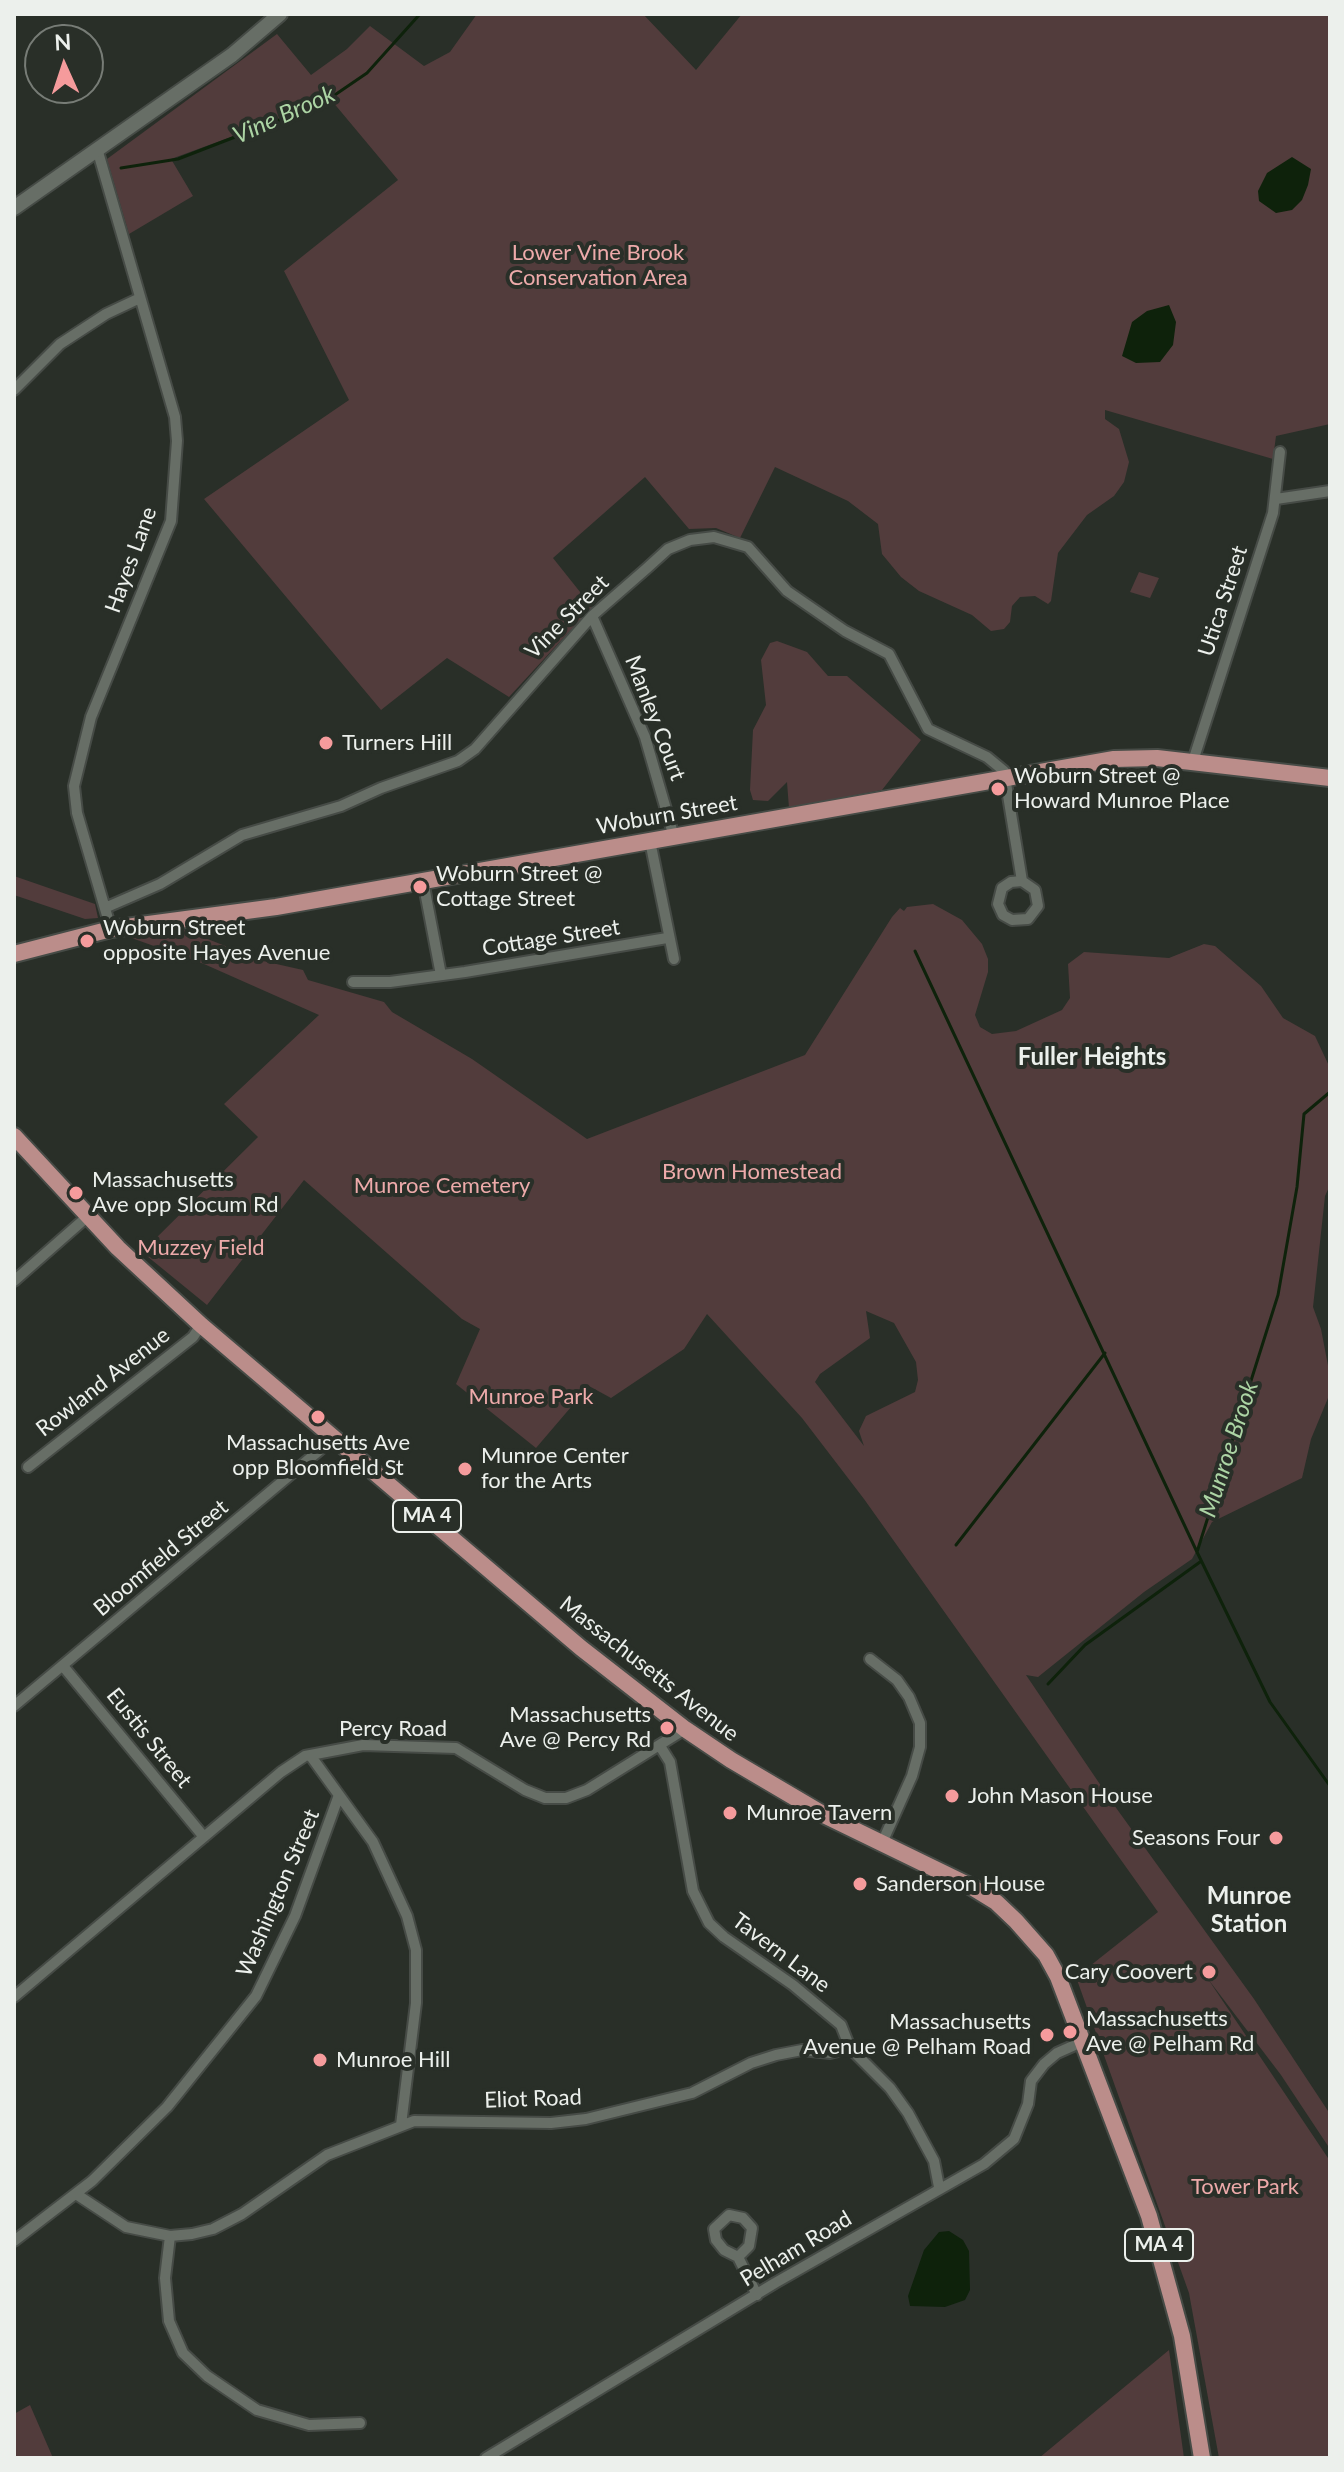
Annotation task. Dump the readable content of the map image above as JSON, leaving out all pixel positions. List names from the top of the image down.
{
  "streets": {
    "main road": ["Woburn Street", "MA 4", "Massachusetts Avenue"],
    "street": [
      "Hayes Lane",
      "Utica Street",
      "Vine Street",
      "Manley Court",
      "Cottage Street",
      "Rowland Avenue",
      "Bloomfield Street",
      "Percy Road",
      "Eustis Street",
      "Washington Street",
      "Tavern Lane",
      "Eliot Road",
      "Pelham Road"
    ]
  },
  "crossings": [
    ["Hayes Lane", "Vine Street"],
    ["Hayes Lane", "Woburn Street"],
    ["Utica Street", "Woburn Street"],
    ["Vine Street", "Manley Court"],
    ["Vine Street", "Woburn Street"],
    ["Manley Court", "Woburn Street"],
    ["Rowland Avenue", "Massachusetts Avenue"],
    ["Bloomfield Street", "Massachusetts Avenue"],
    ["Bloomfield Street", "Eustis Street"],
    ["Massachusetts Avenue", "Percy Road"],
    ["Massachusetts Avenue", "Pelham Road"],
    ["Percy Road", "Eustis Street"],
    ["Percy Road", "Tavern Lane"],
    ["Washington Street", "Eliot Road"],
    ["Tavern Lane", "Eliot Road"]
  ],
  "districts": ["Fuller Heights", "Munroe Station"],
  "water": ["Vine Brook", "Munroe Brook"],
  "parks": [
    "Lower Vine Brook Conservation Area",
    "Brown Homestead",
    "Munroe Cemetery",
    "Muzzey Field",
    "Munroe Park",
    "Tower Park"
  ],
  "places": [
    "Turners Hill",
    "Woburn Street @ Howard Munroe Place",
    "Woburn Street @ Cottage Street",
    "Woburn Street opposite Hayes Avenue",
    "Massachusetts Ave opp Slocum Rd",
    "Massachusetts Ave opp Bloomfield St",
    "Munroe Center for the Arts",
    "Massachusetts Ave @ Percy Rd",
    "John Mason House",
    "Munroe Tavern",
    "Seasons Four",
    "Sanderson House",
    "Cary Coovert",
    "Massachusetts Ave @ Pelham Rd",
    "Massachusetts Avenue @ Pelham Road",
    "Munroe Hill"
  ],
  "north": "top"
}
